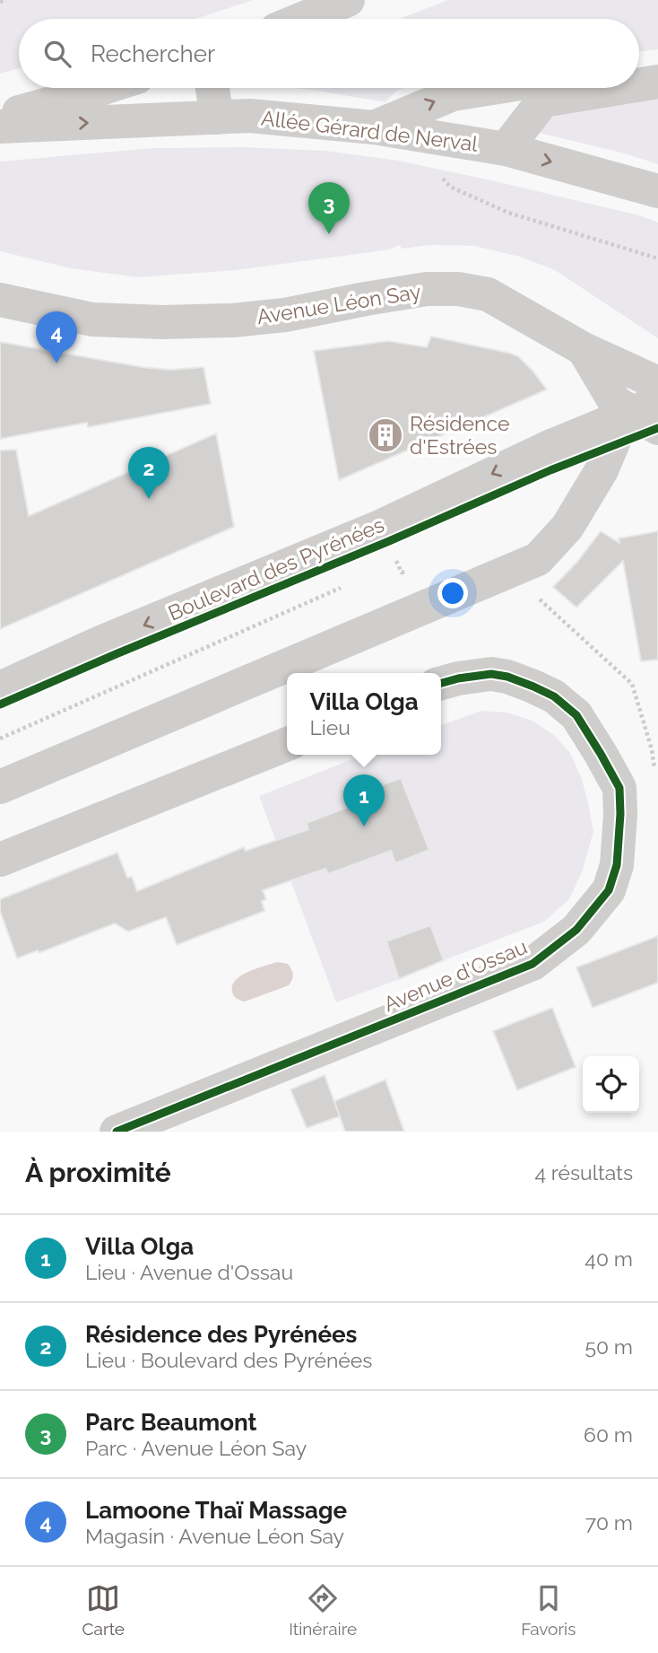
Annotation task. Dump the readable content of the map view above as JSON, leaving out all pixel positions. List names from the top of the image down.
{
  "streets": {
    "street": [
      "Allée Gérard de Nerval",
      "Avenue Léon Say",
      "Boulevard des Pyrénées",
      "Avenue d'Ossau"
    ]
  },
  "one_way": ["Allée Gérard de Nerval"],
  "places": {
    "building": ["Résidence d'Estrées"]
  },
  "page": {
    "search": "Rechercher",
    "pins": [
      "3",
      "4",
      "2",
      "1"
    ],
    "popup": ["Villa Olga", "Lieu"],
    "heading": ["À proximité", "4 résultats"],
    "list": [
      {
        "mark": "1",
        "name": "Villa Olga",
        "note": "Lieu · Avenue d'Ossau",
        "value": "40 m"
      },
      {
        "mark": "2",
        "name": "Résidence des Pyrénées",
        "note": "Lieu · Boulevard des Pyrénées",
        "value": "50 m"
      },
      {
        "mark": "3",
        "name": "Parc Beaumont",
        "note": "Parc · Avenue Léon Say",
        "value": "60 m"
      },
      {
        "mark": "4",
        "name": "Lamoone Thaï Massage",
        "note": "Magasin · Avenue Léon Say",
        "value": "70 m"
      }
    ],
    "nav": ["Carte", "Itinéraire", "Favoris"]
  }
}
